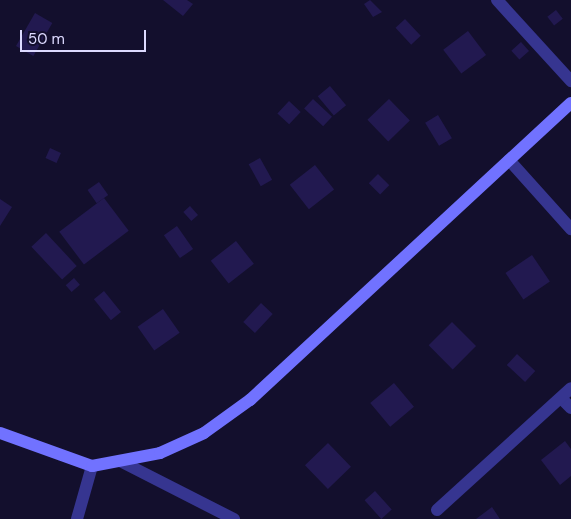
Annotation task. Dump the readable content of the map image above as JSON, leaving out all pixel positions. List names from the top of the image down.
{
  "scale_bar": "50 m"
}
